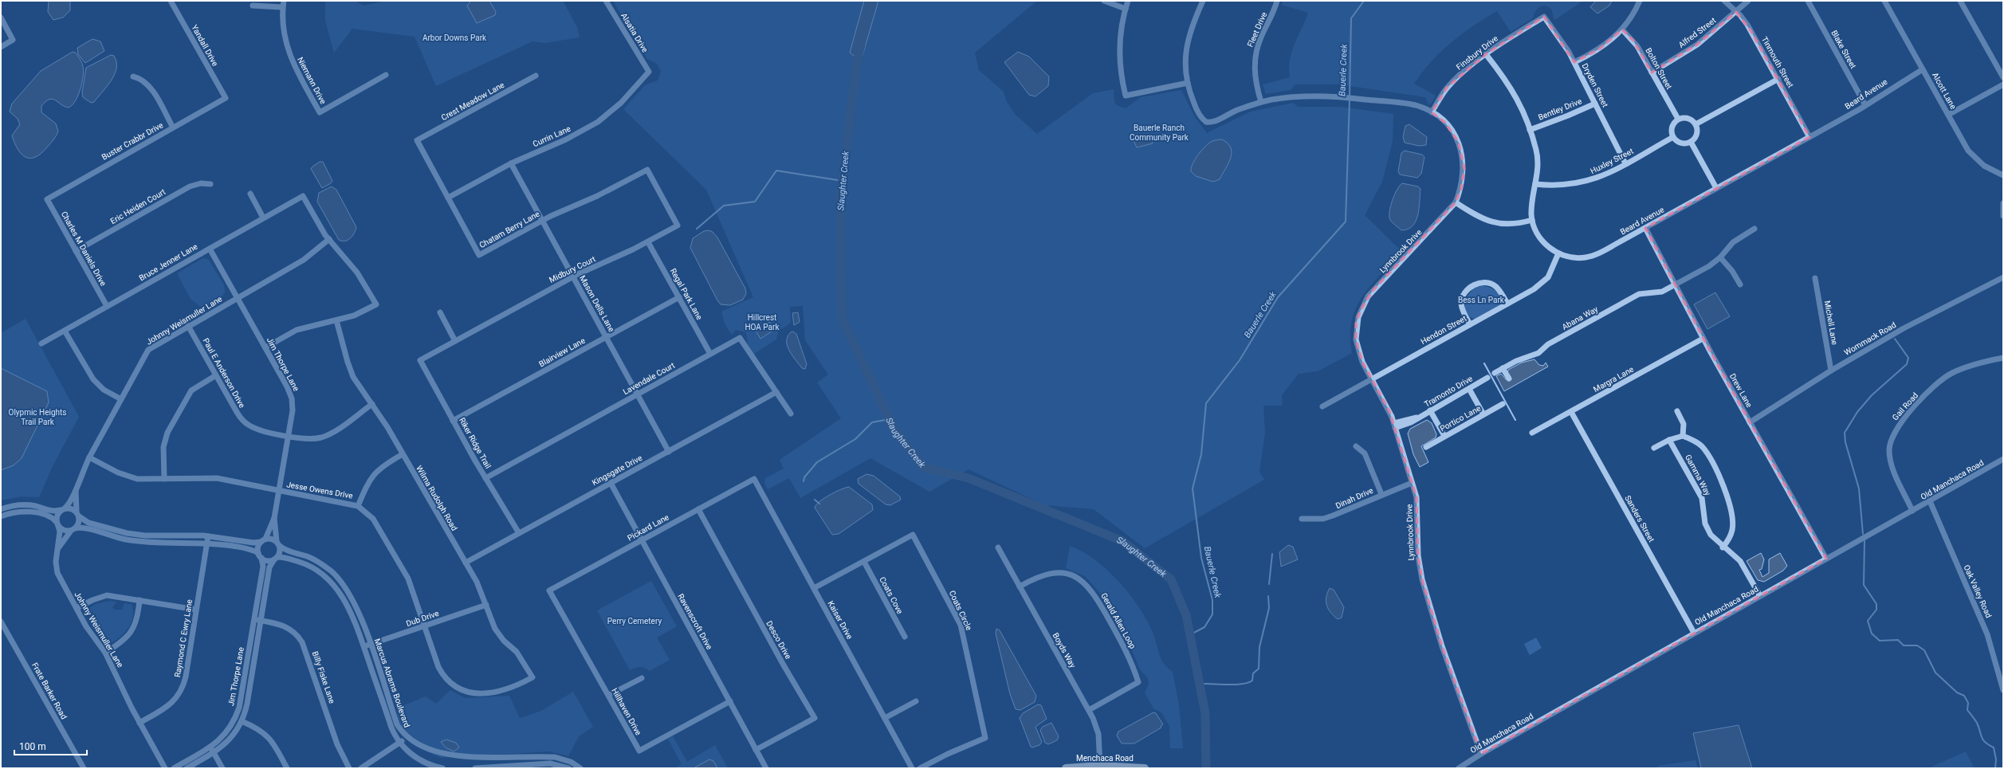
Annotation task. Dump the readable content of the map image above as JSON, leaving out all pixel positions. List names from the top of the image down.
{
  "streets": {
    "main road": ["Menchaca Road"],
    "street": [
      "Fleet Drive",
      "Alsatia Drive",
      "Alfred Street",
      "Yandall Drive",
      "Blake Street",
      "Finsbury Drive",
      "Tinmouth Street",
      "Bolton Street",
      "Niemann Drive",
      "Dryden Street",
      "Alcott Lane",
      "Beard Avenue",
      "Crest Meadow Lane",
      "Bentley Drive",
      "Currin Lane",
      "Buster Crabbr Drive",
      "Huxley Street",
      "Eric Heiden Court",
      "Chatam Berry Lane",
      "Charles M Daniels Drive",
      "Lynnbrook Drive",
      "Bruce Jenner Lane",
      "Midbury Court",
      "Regal Park Lane",
      "Mason Dells Lane",
      "Abana Way",
      "Johnny Weismuller Lane",
      "Michell Lane",
      "Hendon Street",
      "Wommack Road",
      "Blairview Lane",
      "Jim Thorpe Lane",
      "Paul E Anderson Drive",
      "Lavendale Court",
      "Margra Lane",
      "Drew Lane",
      "Tramonto Drive",
      "Gail Road",
      "Portico Lane",
      "Riker Ridge Trail",
      "Kingsgate Drive",
      "Gamma Way",
      "Old Manchaca Road",
      "Jesse Owens Drive",
      "Wilma Rudolph Road",
      "Dinah Drive",
      "Sanders Street",
      "Pickard Lane",
      "Oak Valley Road",
      "Coats Cove",
      "Coats Circle",
      "Dub Drive",
      "Kaiser Drive",
      "Gerald Allen Loop",
      "Ravenscroft Drive",
      "Raymond C Ewry Lane",
      "Desco Drive",
      "Boyds Way",
      "Billy Fiske Lane",
      "Marcus Abrams Boulevard",
      "Frate Barker Road",
      "Hillhaven Drive"
    ]
  },
  "crossings": [
    ["Fleet Drive", "Lynnbrook Drive"],
    ["Alsatia Drive", "Currin Lane"],
    ["Alfred Street", "Tinmouth Street"],
    ["Alfred Street", "Bolton Street"],
    ["Yandall Drive", "Buster Crabbr Drive"],
    ["Blake Street", "Beard Avenue"],
    ["Finsbury Drive", "Dryden Street"],
    ["Finsbury Drive", "Beard Avenue"],
    ["Finsbury Drive", "Lynnbrook Drive"],
    ["Tinmouth Street", "Beard Avenue"],
    ["Bolton Street", "Huxley Street"],
    ["Dryden Street", "Bentley Drive"],
    ["Dryden Street", "Huxley Street"],
    ["Alcott Lane", "Beard Avenue"],
    ["Beard Avenue", "Bentley Drive"],
    ["Beard Avenue", "Huxley Street"],
    ["Beard Avenue", "Hendon Street"],
    ["Beard Avenue", "Drew Lane"],
    ["Crest Meadow Lane", "Chatam Berry Lane"],
    ["Currin Lane", "Chatam Berry Lane"],
    ["Currin Lane", "Mason Dells Lane"],
    ["Buster Crabbr Drive", "Charles M Daniels Drive"],
    ["Eric Heiden Court", "Charles M Daniels Drive"],
    ["Chatam Berry Lane", "Midbury Court"],
    ["Chatam Berry Lane", "Mason Dells Lane"],
    ["Charles M Daniels Drive", "Bruce Jenner Lane"],
    ["Lynnbrook Drive", "Hendon Street"],
    ["Lynnbrook Drive", "Tramonto Drive"],
    ["Lynnbrook Drive", "Old Manchaca Road"],
    ["Lynnbrook Drive", "Dinah Drive"],
    ["Bruce Jenner Lane", "Johnny Weismuller Lane"],
    ["Bruce Jenner Lane", "Jim Thorpe Lane"],
    ["Midbury Court", "Regal Park Lane"],
    ["Midbury Court", "Mason Dells Lane"],
    ["Midbury Court", "Riker Ridge Trail"],
    ["Regal Park Lane", "Blairview Lane"],
    ["Regal Park Lane", "Lavendale Court"],
    ["Mason Dells Lane", "Blairview Lane"],
    ["Mason Dells Lane", "Lavendale Court"],
    ["Mason Dells Lane", "Kingsgate Drive"],
    ["Abana Way", "Drew Lane"],
    ["Johnny Weismuller Lane", "Jim Thorpe Lane"],
    ["Johnny Weismuller Lane", "Paul E Anderson Drive"],
    ["Johnny Weismuller Lane", "Jesse Owens Drive"],
    ["Johnny Weismuller Lane", "Raymond C Ewry Lane"],
    ["Michell Lane", "Wommack Road"],
    ["Wommack Road", "Drew Lane"],
    ["Blairview Lane", "Riker Ridge Trail"],
    ["Jim Thorpe Lane", "Paul E Anderson Drive"],
    ["Jim Thorpe Lane", "Jesse Owens Drive"],
    ["Jim Thorpe Lane", "Billy Fiske Lane"],
    ["Jim Thorpe Lane", "Marcus Abrams Boulevard"],
    ["Paul E Anderson Drive", "Wilma Rudolph Road"],
    ["Lavendale Court", "Riker Ridge Trail"],
    ["Lavendale Court", "Kingsgate Drive"],
    ["Margra Lane", "Drew Lane"],
    ["Margra Lane", "Sanders Street"],
    ["Drew Lane", "Old Manchaca Road"],
    ["Gail Road", "Old Manchaca Road"],
    ["Riker Ridge Trail", "Kingsgate Drive"],
    ["Kingsgate Drive", "Wilma Rudolph Road"],
    ["Kingsgate Drive", "Ravenscroft Drive"],
    ["Gamma Way", "Old Manchaca Road"],
    ["Old Manchaca Road", "Sanders Street"],
    ["Old Manchaca Road", "Oak Valley Road"],
    ["Jesse Owens Drive", "Wilma Rudolph Road"],
    ["Jesse Owens Drive", "Dub Drive"],
    ["Wilma Rudolph Road", "Dub Drive"],
    ["Pickard Lane", "Kaiser Drive"],
    ["Pickard Lane", "Ravenscroft Drive"],
    ["Pickard Lane", "Desco Drive"],
    ["Pickard Lane", "Hillhaven Drive"],
    ["Coats Cove", "Coats Circle"],
    ["Coats Circle", "Kaiser Drive"],
    ["Dub Drive", "Marcus Abrams Boulevard"],
    ["Gerald Allen Loop", "Boyds Way"],
    ["Ravenscroft Drive", "Desco Drive"],
    ["Ravenscroft Drive", "Hillhaven Drive"],
    ["Boyds Way", "Menchaca Road"]
  ],
  "water": ["Bauerle Creek", "Slaughter Creek"],
  "parks": [
    "Arbor Downs Park",
    "Bauerle Ranch Community Park",
    "Bess Ln Park",
    "Hillcrest HOA Park",
    "Olypmic Heights Trail Park",
    "Perry Cemetery"
  ],
  "scale_bar": "100 m"
}
